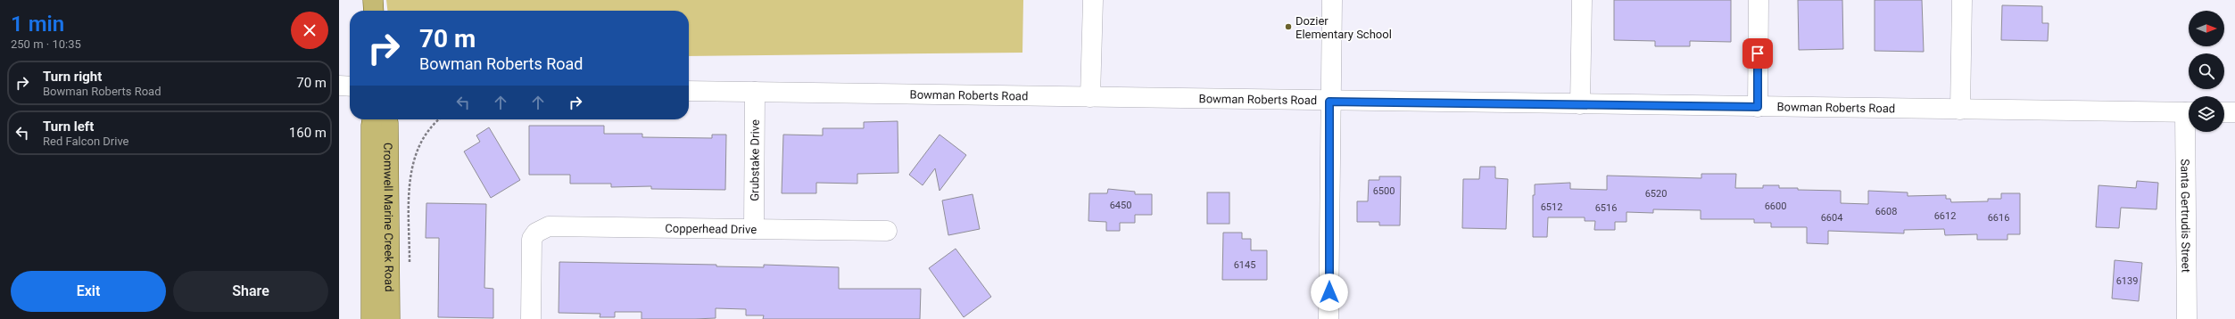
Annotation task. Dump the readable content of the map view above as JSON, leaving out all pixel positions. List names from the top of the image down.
{
  "streets": {
    "main road": ["Cromwell Marine Creek Road"],
    "street": [
      "Bowman Roberts Road",
      "Grubstake Drive",
      "Santa Gertrudis Street",
      "Copperhead Drive"
    ]
  },
  "crossings": [
    ["Bowman Roberts Road", "Grubstake Drive"],
    ["Grubstake Drive", "Copperhead Drive"]
  ],
  "places": ["Dozier Elementary School"],
  "house_numbers": [
    "6500",
    "6520",
    "6450",
    "6600",
    "6512",
    "6516",
    "6608",
    "6612",
    "6604",
    "6616",
    "6145",
    "6139"
  ],
  "north": "right",
  "page": {
    "heading": ["1 min", "250 m · 10:35"],
    "turn": ["70 m", "Bowman Roberts Road"],
    "list": [
      {
        "name": "Turn right",
        "note": "Bowman Roberts Road",
        "value": "70 m"
      },
      {
        "name": "Turn left",
        "note": "Red Falcon Drive",
        "value": "160 m"
      }
    ],
    "buttons": ["Exit", "Share"]
  }
}
